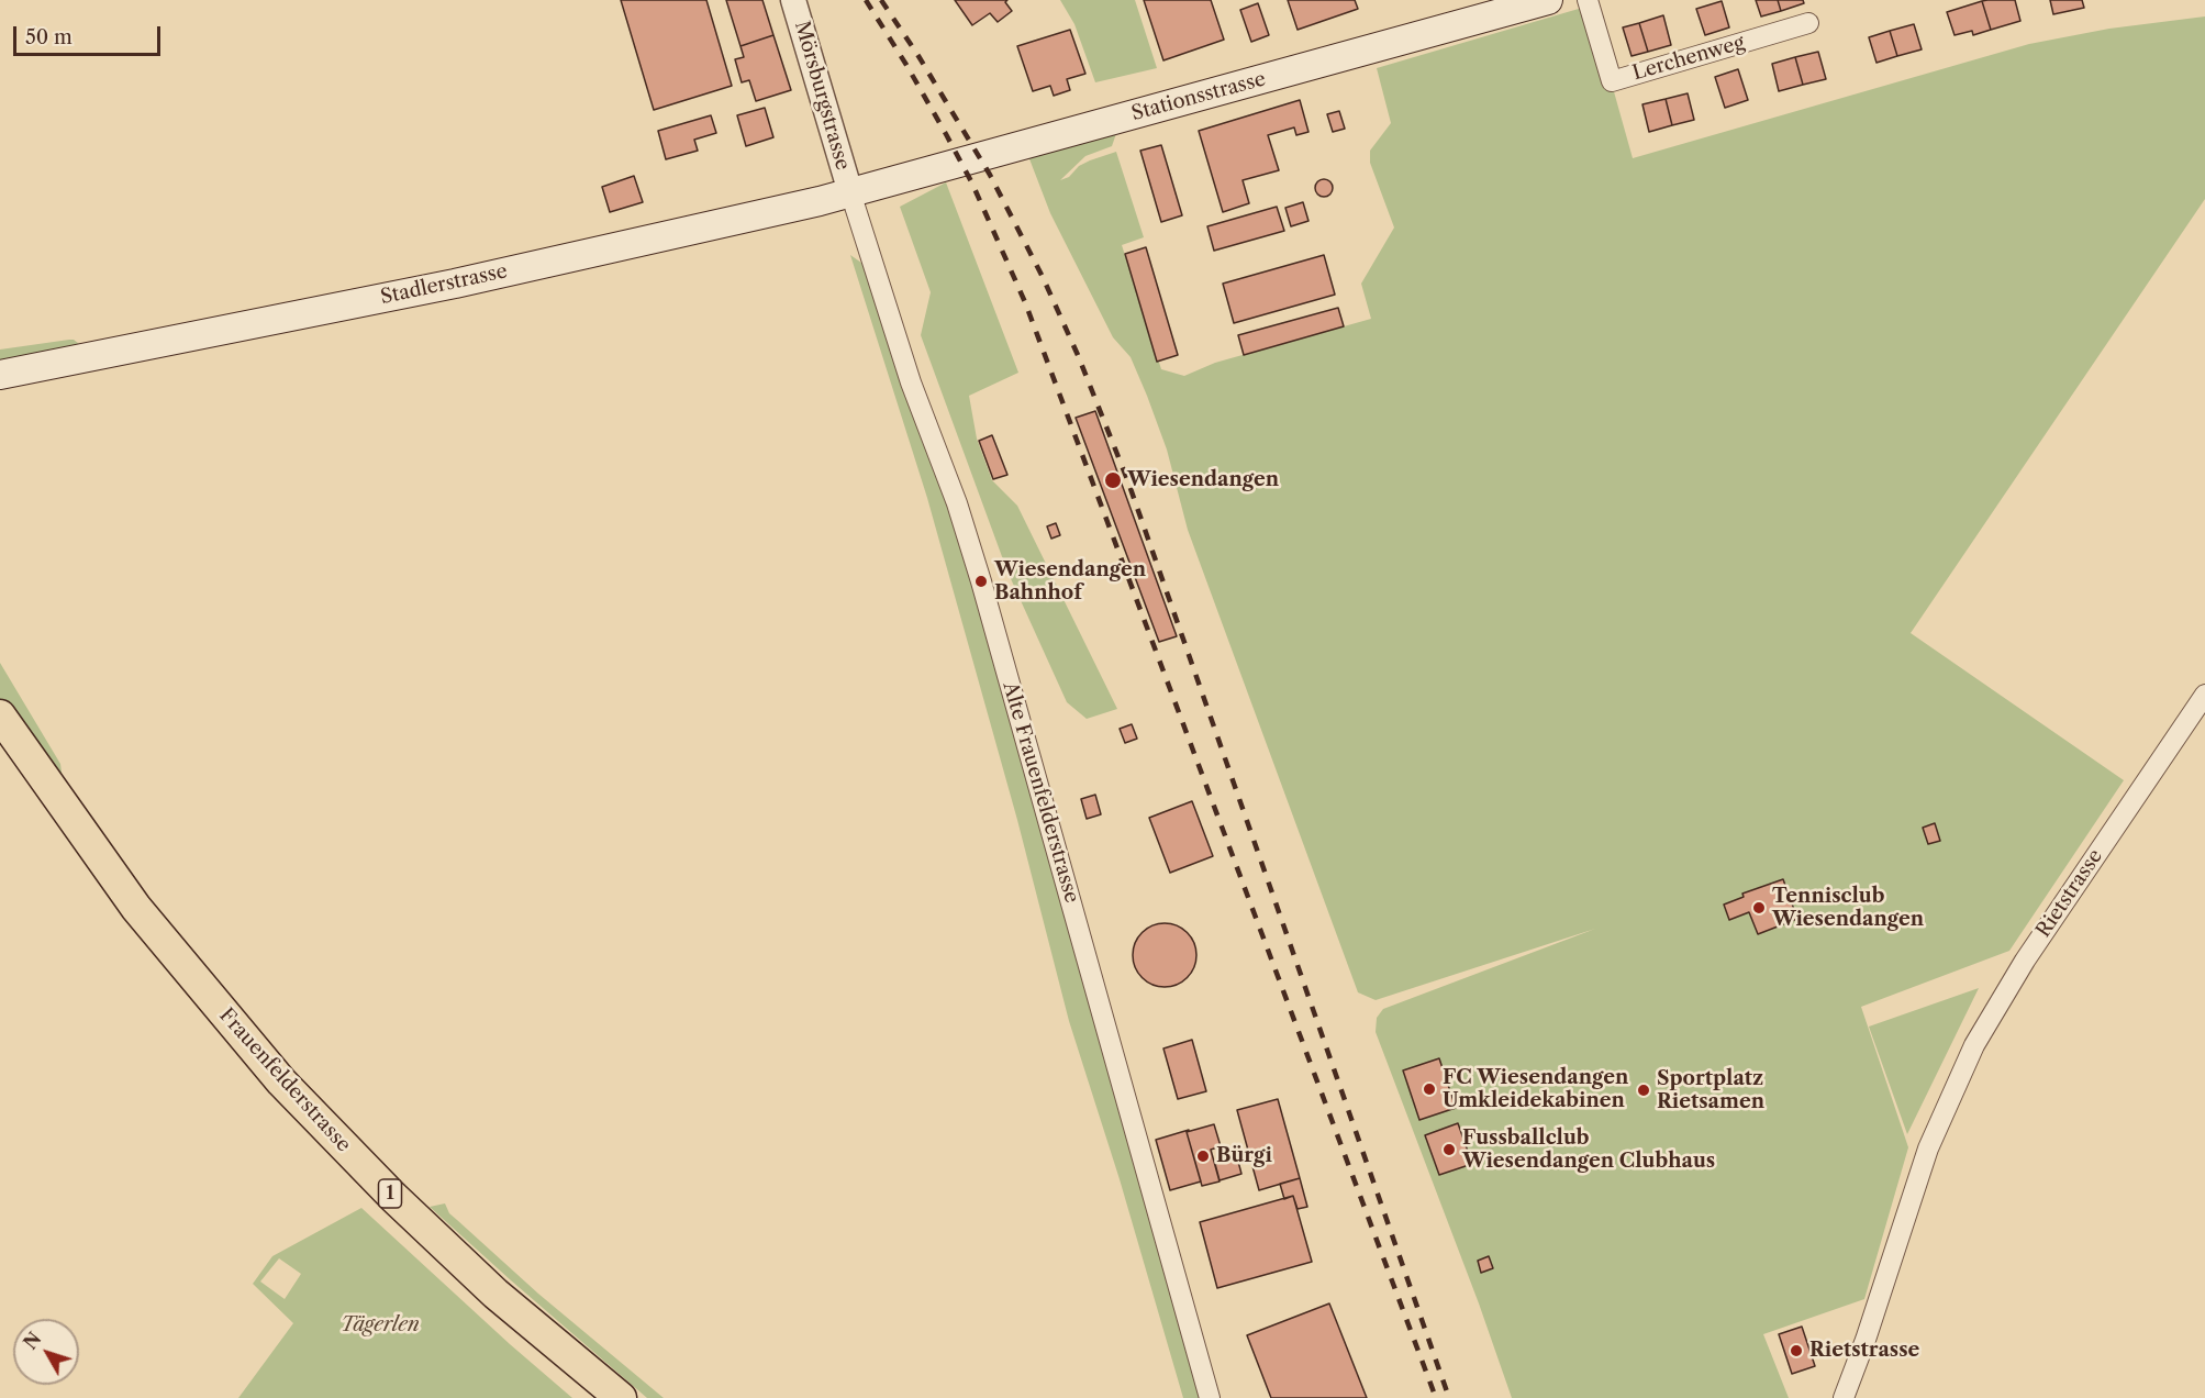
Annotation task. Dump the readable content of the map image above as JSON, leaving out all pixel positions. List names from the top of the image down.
{
  "streets": {
    "main road": [
      "Stationsstrasse",
      "Stadlerstrasse",
      "Frauenfelderstrasse",
      "1"
    ],
    "street": [
      "Lerchenweg",
      "Mörsburgstrasse",
      "Alte Frauenfelderstrasse",
      "Rietstrasse"
    ]
  },
  "crossings": [
    ["Mörsburgstrasse", "Stationsstrasse"],
    ["Mörsburgstrasse", "Stadlerstrasse"],
    ["Mörsburgstrasse", "Alte Frauenfelderstrasse"],
    ["Stationsstrasse", "Stadlerstrasse"],
    ["Stationsstrasse", "Alte Frauenfelderstrasse"],
    ["Stadlerstrasse", "Alte Frauenfelderstrasse"]
  ],
  "parks": ["Tägerlen"],
  "places": [
    "Wiesendangen",
    "Wiesendangen Bahnhof",
    "Tennisclub Wiesendangen",
    "FC Wiesendangen Umkleidekabinen",
    "Sportplatz Rietsamen",
    "Fussballclub Wiesendangen Clubhaus",
    "Bürgi",
    "Rietstrasse"
  ],
  "scale_bar": "50 m",
  "north": "top left"
}
